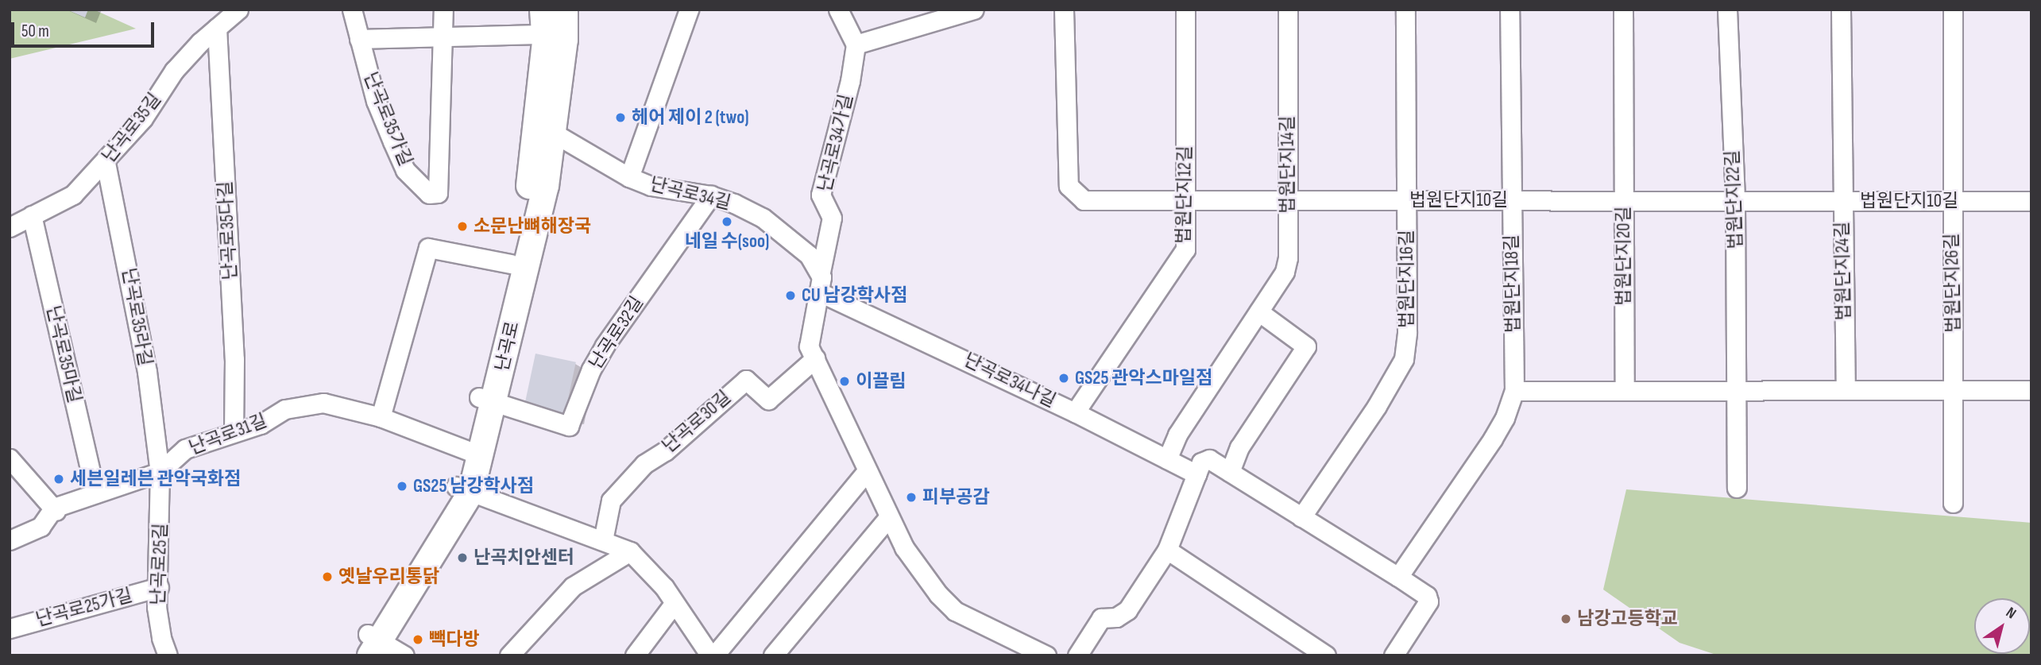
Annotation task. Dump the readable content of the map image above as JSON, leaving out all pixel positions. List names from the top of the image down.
{
  "streets": {
    "main road": ["난곡로"],
    "street": [
      "난곡로35가길",
      "난곡로35길",
      "난곡로34가길",
      "법원단지14길",
      "난곡로34길",
      "법원단지12길",
      "법원단지22길",
      "법원단지10길",
      "난곡로35다길",
      "법원단지20길",
      "법원단지24길",
      "법원단지16길",
      "법원단지26길",
      "법원단지18길",
      "난곡로35라길",
      "난곡로32길",
      "난곡로35마길",
      "난곡로34나길",
      "난곡로30길",
      "난곡로31길",
      "난곡로25길",
      "난곡로25가길"
    ]
  },
  "crossings": [
    ["난곡로35길", "난곡로35다길"],
    ["난곡로35길", "난곡로35라길"],
    ["난곡로35길", "난곡로35마길"],
    ["난곡로34가길", "난곡로34길"],
    ["법원단지14길", "법원단지10길"],
    ["법원단지14길", "난곡로34나길"],
    ["난곡로34길", "난곡로32길"],
    ["난곡로34길", "난곡로"],
    ["법원단지12길", "법원단지10길"],
    ["법원단지12길", "난곡로34나길"],
    ["법원단지22길", "법원단지10길"],
    ["법원단지10길", "법원단지20길"],
    ["법원단지10길", "법원단지24길"],
    ["법원단지10길", "법원단지16길"],
    ["법원단지10길", "법원단지26길"],
    ["법원단지10길", "법원단지18길"],
    ["난곡로35다길", "난곡로31길"],
    ["난곡로35라길", "난곡로31길"],
    ["난곡로35라길", "난곡로25길"],
    ["난곡로32길", "난곡로"],
    ["난곡로", "난곡로31길"],
    ["난곡로35마길", "난곡로31길"],
    ["난곡로31길", "난곡로25길"],
    ["난곡로25길", "난곡로25가길"]
  ],
  "places": [
    "헤어 제이 2 (two)",
    "네일 수(soo)",
    "소문난뼈해장국",
    "CU 남강학사점",
    "GS25 관악스마일점",
    "이끌림",
    "세븐일레븐 관악국화점",
    "GS25 남강학사점",
    "피부공감",
    "난곡치안센터",
    "옛날우리통닭",
    "남강고등학교",
    "빽다방"
  ],
  "scale_bar": "50 m",
  "north": "top right"
}
